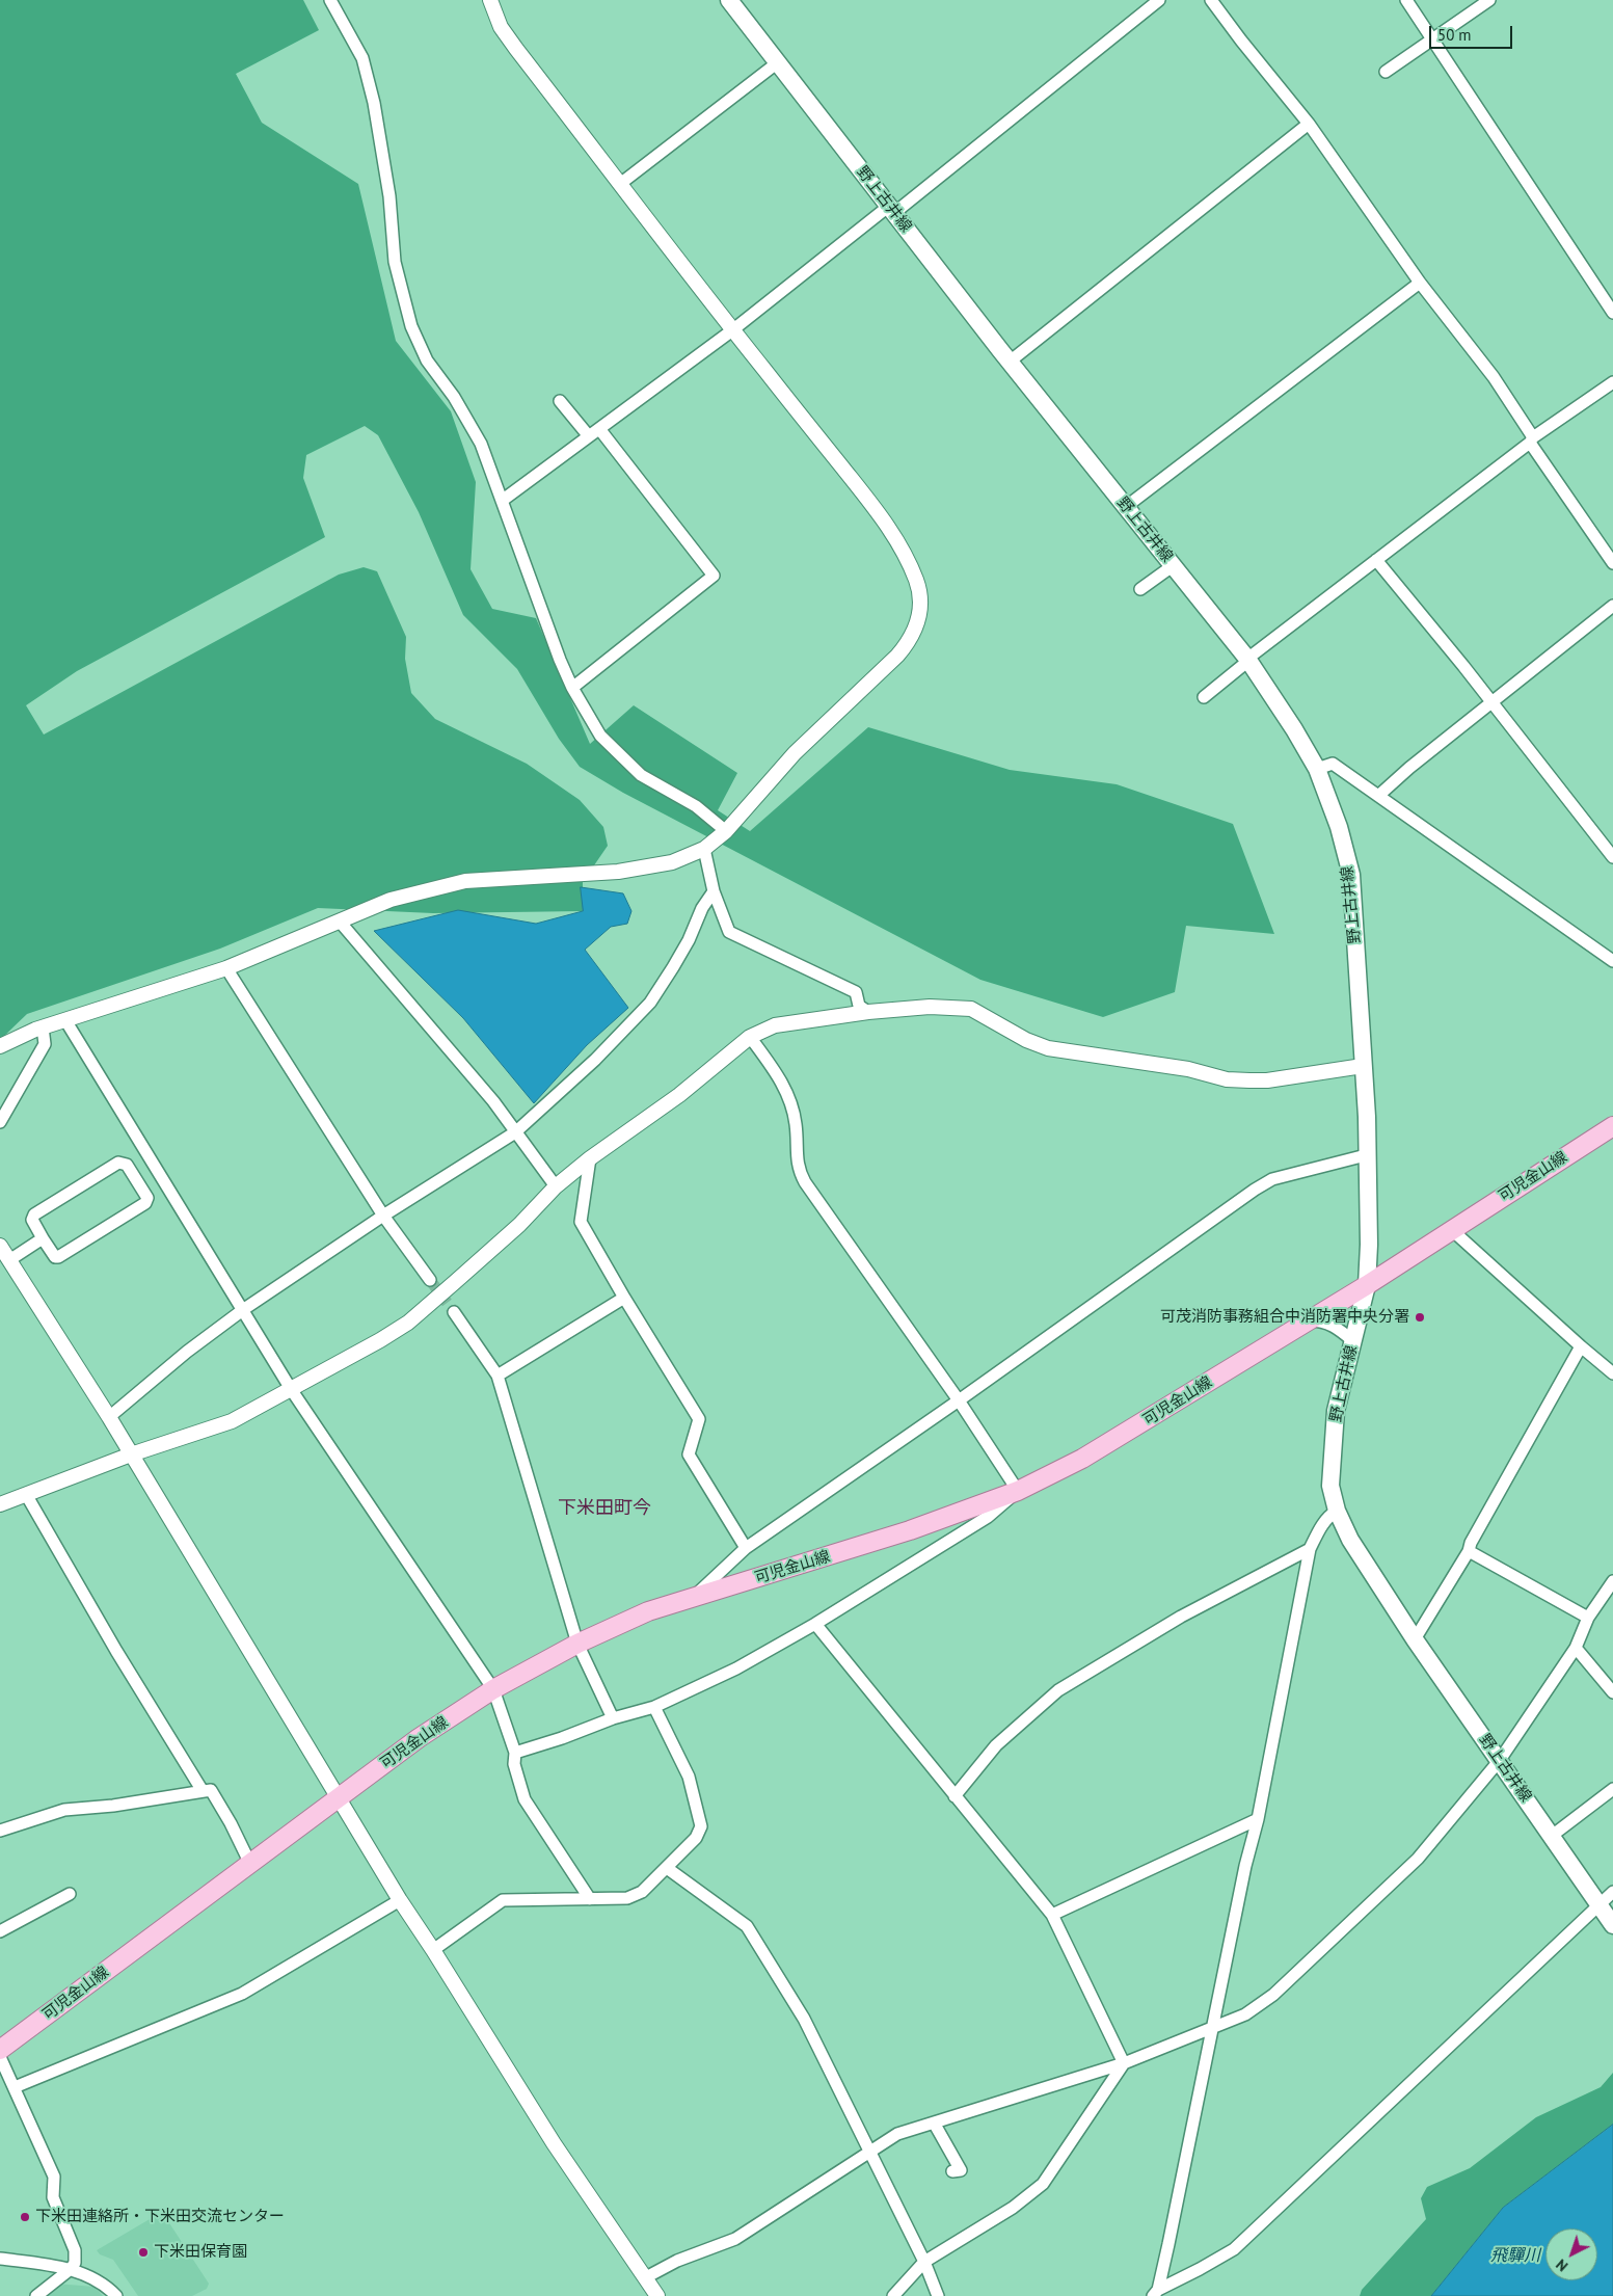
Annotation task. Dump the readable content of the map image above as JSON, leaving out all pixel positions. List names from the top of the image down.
{
  "streets": {
    "main road": ["野上古井線", "可児金山線"]
  },
  "crossings": [
    ["野上古井線", "可児金山線"]
  ],
  "districts": ["下米田町今"],
  "water": ["飛驒川"],
  "places": ["可茂消防事務組合中消防署中央分署", "下米田連絡所・下米田交流センター", "下米田保育園"],
  "scale_bar": "50 m",
  "north": "bottom left"
}
